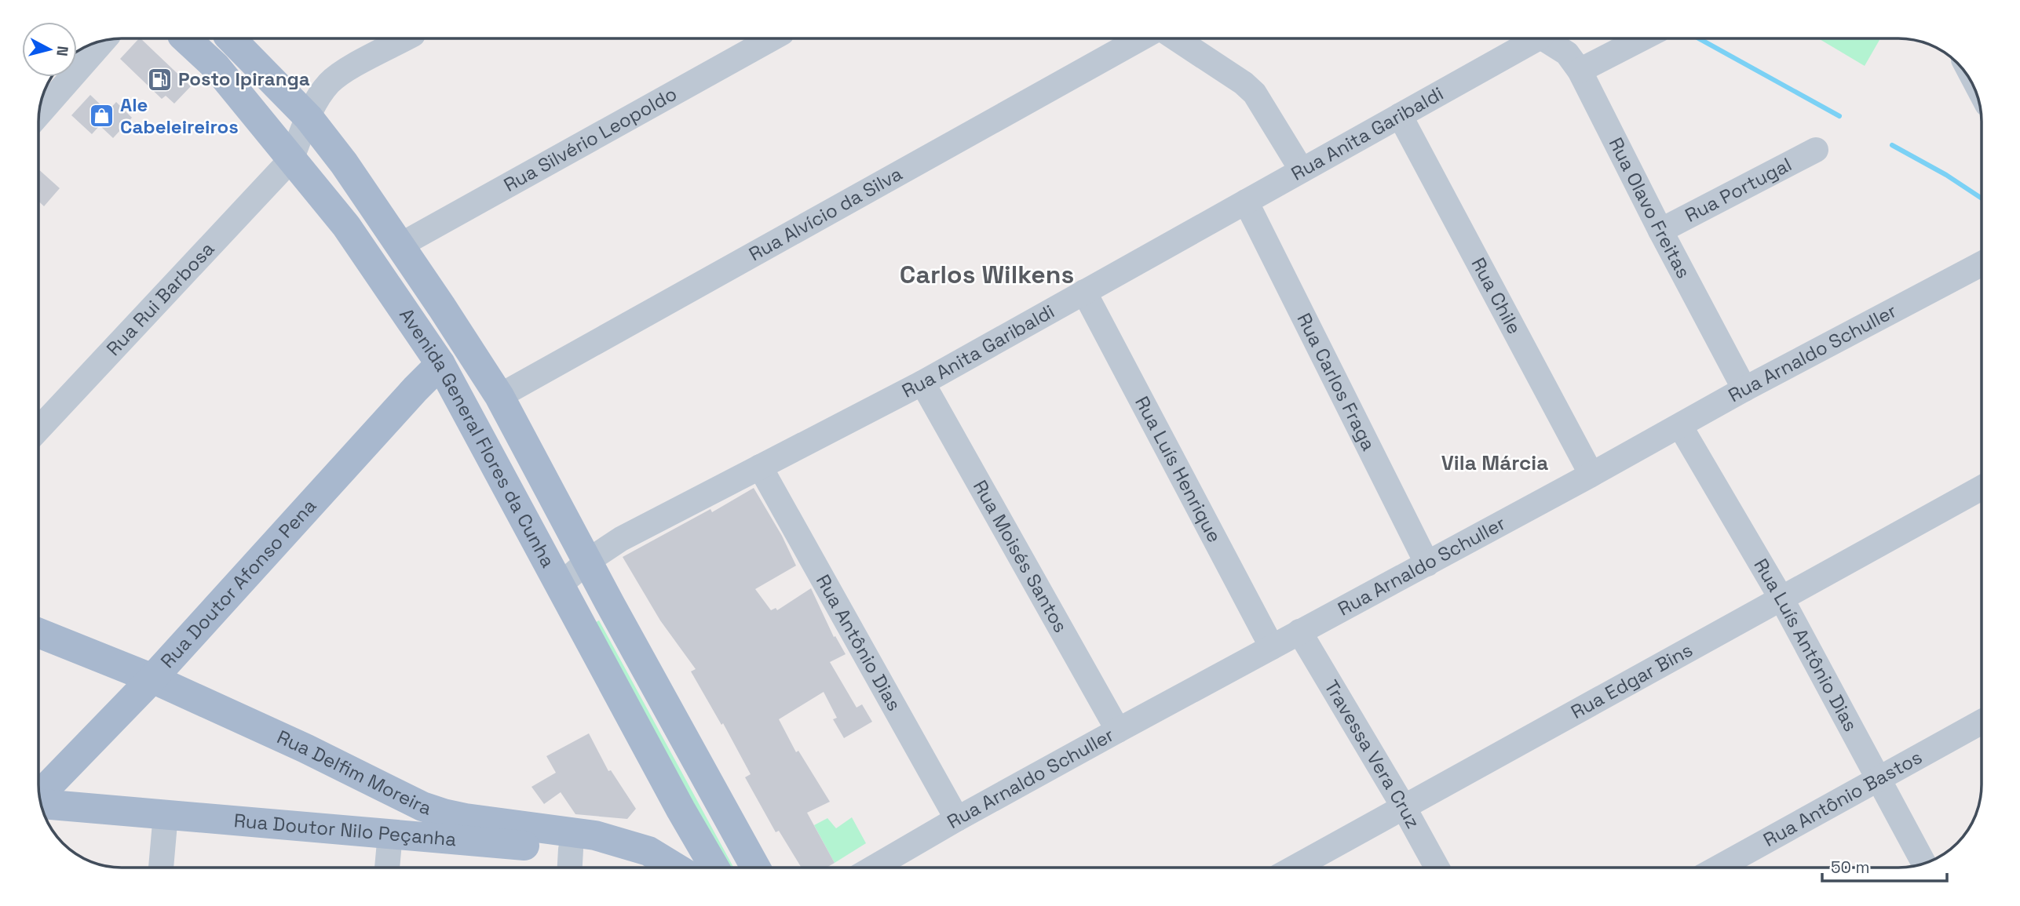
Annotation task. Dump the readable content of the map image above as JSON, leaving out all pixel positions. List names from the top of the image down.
{
  "streets": {
    "main road": [
      "Avenida General Flores da Cunha",
      "Rua Doutor Afonso Pena",
      "Rua Delfim Moreira",
      "Rua Doutor Nilo Peçanha"
    ],
    "street": [
      "Rua Anita Garibaldi",
      "Rua Silvério Leopoldo",
      "Rua Portugal",
      "Rua Olavo Freitas",
      "Rua Alvício da Silva",
      "Rua Chile",
      "Rua Rui Barbosa",
      "Rua Arnaldo Schuller",
      "Rua Carlos Fraga",
      "Rua Luís Henrique",
      "Rua Moisés Santos",
      "Rua Antônio Dias",
      "Rua Luís Antônio Dias",
      "Rua Edgar Bins",
      "Travessa Vera Cruz",
      "Rua Antônio Bastos"
    ]
  },
  "crossings": [
    ["Rua Anita Garibaldi", "Rua Chile"],
    ["Rua Anita Garibaldi", "Rua Carlos Fraga"],
    ["Rua Anita Garibaldi", "Avenida General Flores da Cunha"],
    ["Rua Anita Garibaldi", "Rua Luís Henrique"],
    ["Rua Anita Garibaldi", "Rua Moisés Santos"],
    ["Rua Anita Garibaldi", "Rua Antônio Dias"],
    ["Rua Silvério Leopoldo", "Avenida General Flores da Cunha"],
    ["Rua Portugal", "Rua Olavo Freitas"],
    ["Rua Olavo Freitas", "Rua Arnaldo Schuller"],
    ["Rua Alvício da Silva", "Avenida General Flores da Cunha"],
    ["Rua Chile", "Rua Arnaldo Schuller"],
    ["Rua Rui Barbosa", "Avenida General Flores da Cunha"],
    ["Rua Arnaldo Schuller", "Rua Carlos Fraga"],
    ["Rua Arnaldo Schuller", "Rua Luís Henrique"],
    ["Rua Arnaldo Schuller", "Rua Moisés Santos"],
    ["Rua Arnaldo Schuller", "Rua Antônio Dias"],
    ["Rua Arnaldo Schuller", "Rua Luís Antônio Dias"],
    ["Rua Arnaldo Schuller", "Travessa Vera Cruz"],
    ["Avenida General Flores da Cunha", "Rua Doutor Afonso Pena"],
    ["Rua Doutor Afonso Pena", "Rua Delfim Moreira"],
    ["Rua Luís Antônio Dias", "Rua Edgar Bins"],
    ["Rua Luís Antônio Dias", "Rua Antônio Bastos"],
    ["Rua Edgar Bins", "Travessa Vera Cruz"],
    ["Rua Delfim Moreira", "Rua Doutor Nilo Peçanha"]
  ],
  "districts": ["Carlos Wilkens", "Vila Márcia"],
  "places": {
    "fuel station": ["Posto Ipiranga"],
    "shop": ["Ale Cabeleireiros"]
  },
  "scale_bar": "50 m",
  "north": "right"
}
